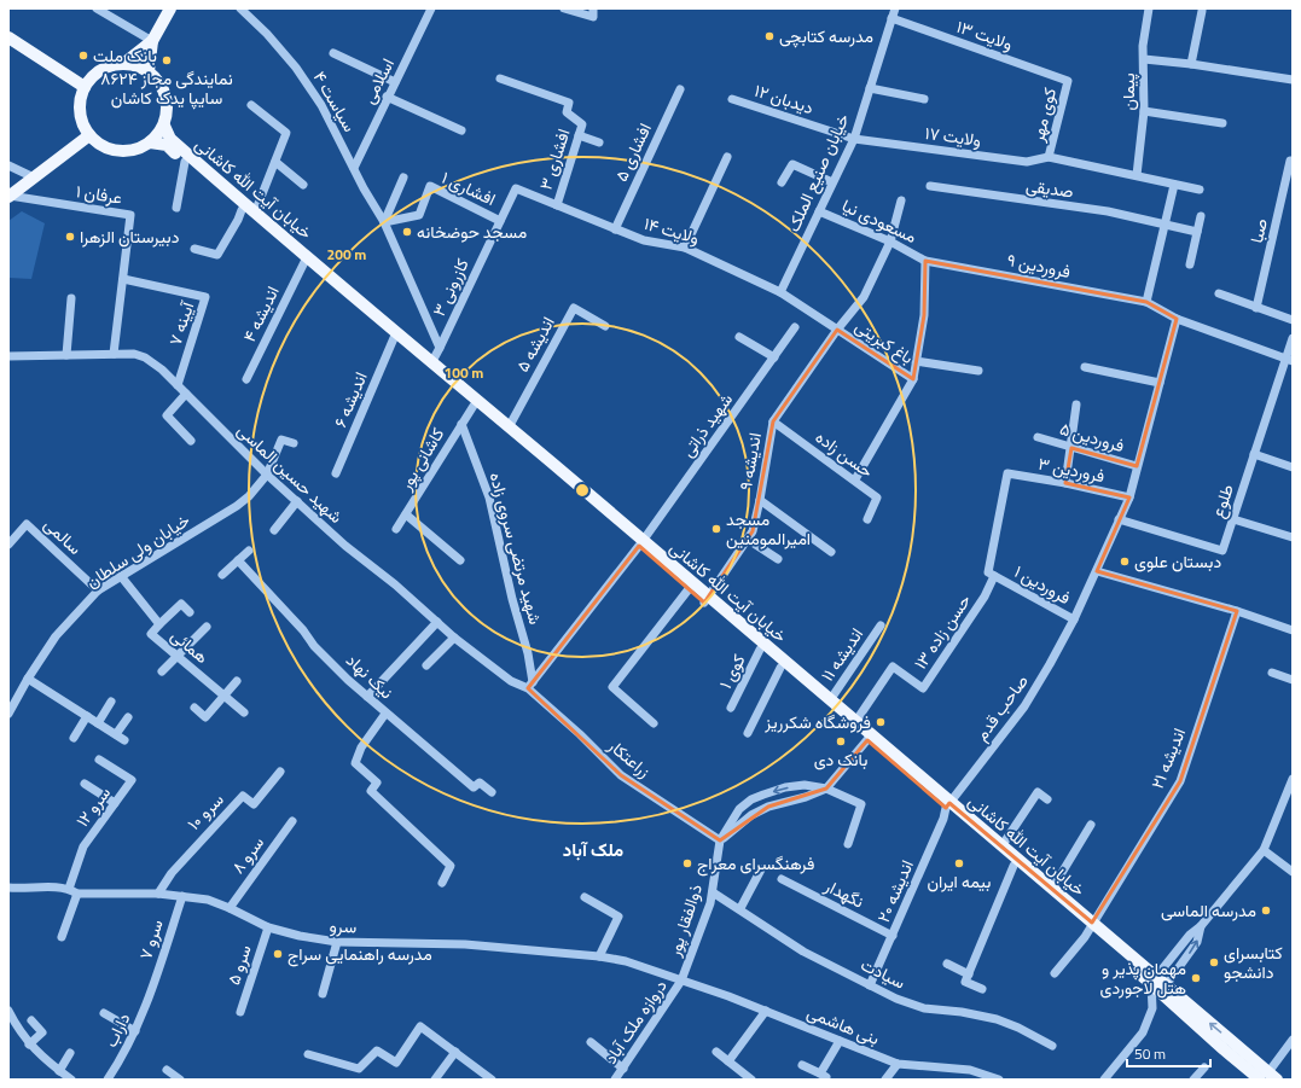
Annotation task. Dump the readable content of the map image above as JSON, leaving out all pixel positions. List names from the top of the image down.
{
  "streets": {
    "main road": ["خیابان آیت الله کاشانی"],
    "street": [
      "ولایت ۱۳",
      "اسلامی",
      "پیمان",
      "دیدبان ۱۲",
      "سیاست ۴",
      "کوی مهر",
      "ولایت ۱۷",
      "افشاری ۵",
      "افشاری ۳",
      "خیابان صنیع الملک",
      "افشاری ۱",
      "صدیقی",
      "عرفان ۱",
      "مسعودی نیا",
      "ولایت ۱۴",
      "صبا",
      "فروردین ۹",
      "کازرونی ۳",
      "اندیشه ۴",
      "آیینه ۷",
      "باغ کبریتی",
      "اندیشه ۵",
      "اندیشه ۶",
      "شهید ذراتی",
      "فروردین ۵",
      "حسن زاده",
      "کاشانی پور",
      "اندیشه ۹",
      "فروردین ۳",
      "شهید حسین الماسی",
      "طلوع",
      "سالمی",
      "شهید مرتضی سروی زاده",
      "خیابان ولی سلطان",
      "فروردین ۱",
      "حسن زاده ۱۳",
      "همائی",
      "اندیشه ۱۱",
      "کوی ۱",
      "نیک نهاد",
      "صاحب قدم",
      "زراعتکار",
      "اندیشه ۲۱",
      "سرو ۱۲",
      "سرو ۱۰",
      "سرو ۸",
      "اندیشه ۲۰",
      "نگهدار",
      "ذوالفقار پور",
      "سرو",
      "سرو ۷",
      "سرو ۵",
      "سیادت",
      "دروازه ملک آباد",
      "بنی هاشمی",
      "داراب"
    ]
  },
  "crossings": [
    ["ولایت ۱۳", "کوی مهر"],
    ["ولایت ۱۳", "خیابان صنیع الملک"],
    ["اسلامی", "سیاست ۴"],
    ["دیدبان ۱۲", "ولایت ۱۷"],
    ["دیدبان ۱۲", "خیابان صنیع الملک"],
    ["سیاست ۴", "افشاری ۱"],
    ["سیاست ۴", "کازرونی ۳"],
    ["کوی مهر", "ولایت ۱۷"],
    ["ولایت ۱۷", "خیابان صنیع الملک"],
    ["افشاری ۵", "ولایت ۱۴"],
    ["افشاری ۳", "ولایت ۱۴"],
    ["خیابان صنیع الملک", "مسعودی نیا"],
    ["خیابان صنیع الملک", "ولایت ۱۴"],
    ["خیابان آیت الله کاشانی", "کازرونی ۳"],
    ["خیابان آیت الله کاشانی", "اندیشه ۴"],
    ["خیابان آیت الله کاشانی", "اندیشه ۵"],
    ["خیابان آیت الله کاشانی", "اندیشه ۶"],
    ["خیابان آیت الله کاشانی", "شهید ذراتی"],
    ["خیابان آیت الله کاشانی", "کاشانی پور"],
    ["خیابان آیت الله کاشانی", "اندیشه ۹"],
    ["خیابان آیت الله کاشانی", "حسن زاده ۱۳"],
    ["خیابان آیت الله کاشانی", "اندیشه ۱۱"],
    ["خیابان آیت الله کاشانی", "کوی ۱"],
    ["خیابان آیت الله کاشانی", "صاحب قدم"],
    ["خیابان آیت الله کاشانی", "اندیشه ۲۱"],
    ["خیابان آیت الله کاشانی", "اندیشه ۲۰"],
    ["افشاری ۱", "کازرونی ۳"],
    ["عرفان ۱", "آیینه ۷"],
    ["عرفان ۱", "شهید حسین الماسی"],
    ["مسعودی نیا", "فروردین ۹"],
    ["مسعودی نیا", "اندیشه ۹"],
    ["ولایت ۱۴", "کازرونی ۳"],
    ["ولایت ۱۴", "باغ کبریتی"],
    ["ولایت ۱۴", "اندیشه ۹"],
    ["فروردین ۹", "طلوع"],
    ["فروردین ۹", "صاحب قدم"],
    ["آیینه ۷", "شهید حسین الماسی"],
    ["باغ کبریتی", "اندیشه ۹"],
    ["شهید ذراتی", "شهید حسین الماسی"],
    ["شهید ذراتی", "شهید مرتضی سروی زاده"],
    ["شهید ذراتی", "زراعتکار"],
    ["فروردین ۵", "صاحب قدم"],
    ["حسن زاده", "اندیشه ۹"],
    ["کاشانی پور", "شهید مرتضی سروی زاده"],
    ["فروردین ۳", "فروردین ۱"],
    ["فروردین ۳", "حسن زاده ۱۳"],
    ["فروردین ۳", "صاحب قدم"],
    ["شهید حسین الماسی", "شهید مرتضی سروی زاده"],
    ["شهید حسین الماسی", "خیابان ولی سلطان"],
    ["شهید حسین الماسی", "زراعتکار"],
    ["طلوع", "صاحب قدم"],
    ["سالمی", "خیابان ولی سلطان"],
    ["شهید مرتضی سروی زاده", "زراعتکار"],
    ["خیابان ولی سلطان", "همائی"],
    ["فروردین ۱", "حسن زاده ۱۳"],
    ["فروردین ۱", "صاحب قدم"],
    ["صاحب قدم", "اندیشه ۲۰"],
    ["زراعتکار", "ذوالفقار پور"],
    ["سرو ۱۲", "سرو"],
    ["سرو ۱۰", "سرو"],
    ["سرو ۸", "سرو"],
    ["اندیشه ۲۰", "نگهدار"],
    ["اندیشه ۲۰", "سیادت"],
    ["ذوالفقار پور", "سرو"],
    ["ذوالفقار پور", "سیادت"],
    ["ذوالفقار پور", "دروازه ملک آباد"],
    ["ذوالفقار پور", "بنی هاشمی"],
    ["سرو", "سرو ۷"],
    ["سرو", "سرو ۵"],
    ["سرو", "دروازه ملک آباد"],
    ["سرو", "بنی هاشمی"],
    ["سرو ۷", "داراب"],
    ["دروازه ملک آباد", "بنی هاشمی"]
  ],
  "districts": ["ملک آباد"],
  "places": [
    "مدرسه کتابچی",
    "بانک ملت",
    "نمایندگی مجاز ۸۶۲۴ سایپا یدک کاشان",
    "مسجد حوضخانه",
    "دبیرستان الزهرا",
    "مسجد امیرالمومنین",
    "دبستان علوی",
    "فروشگاه شکرریز",
    "بانک دی",
    "فرهنگسرای معراج",
    "بیمه ایران",
    "مدرسه الماسی",
    "مدرسه راهنمایی سراج",
    "کتابسرای دانشجو",
    "مهمان پذیر و هتل لاجوردی"
  ],
  "scale_bar": "50 m",
  "rings": ["200 m", "100 m"]
}
